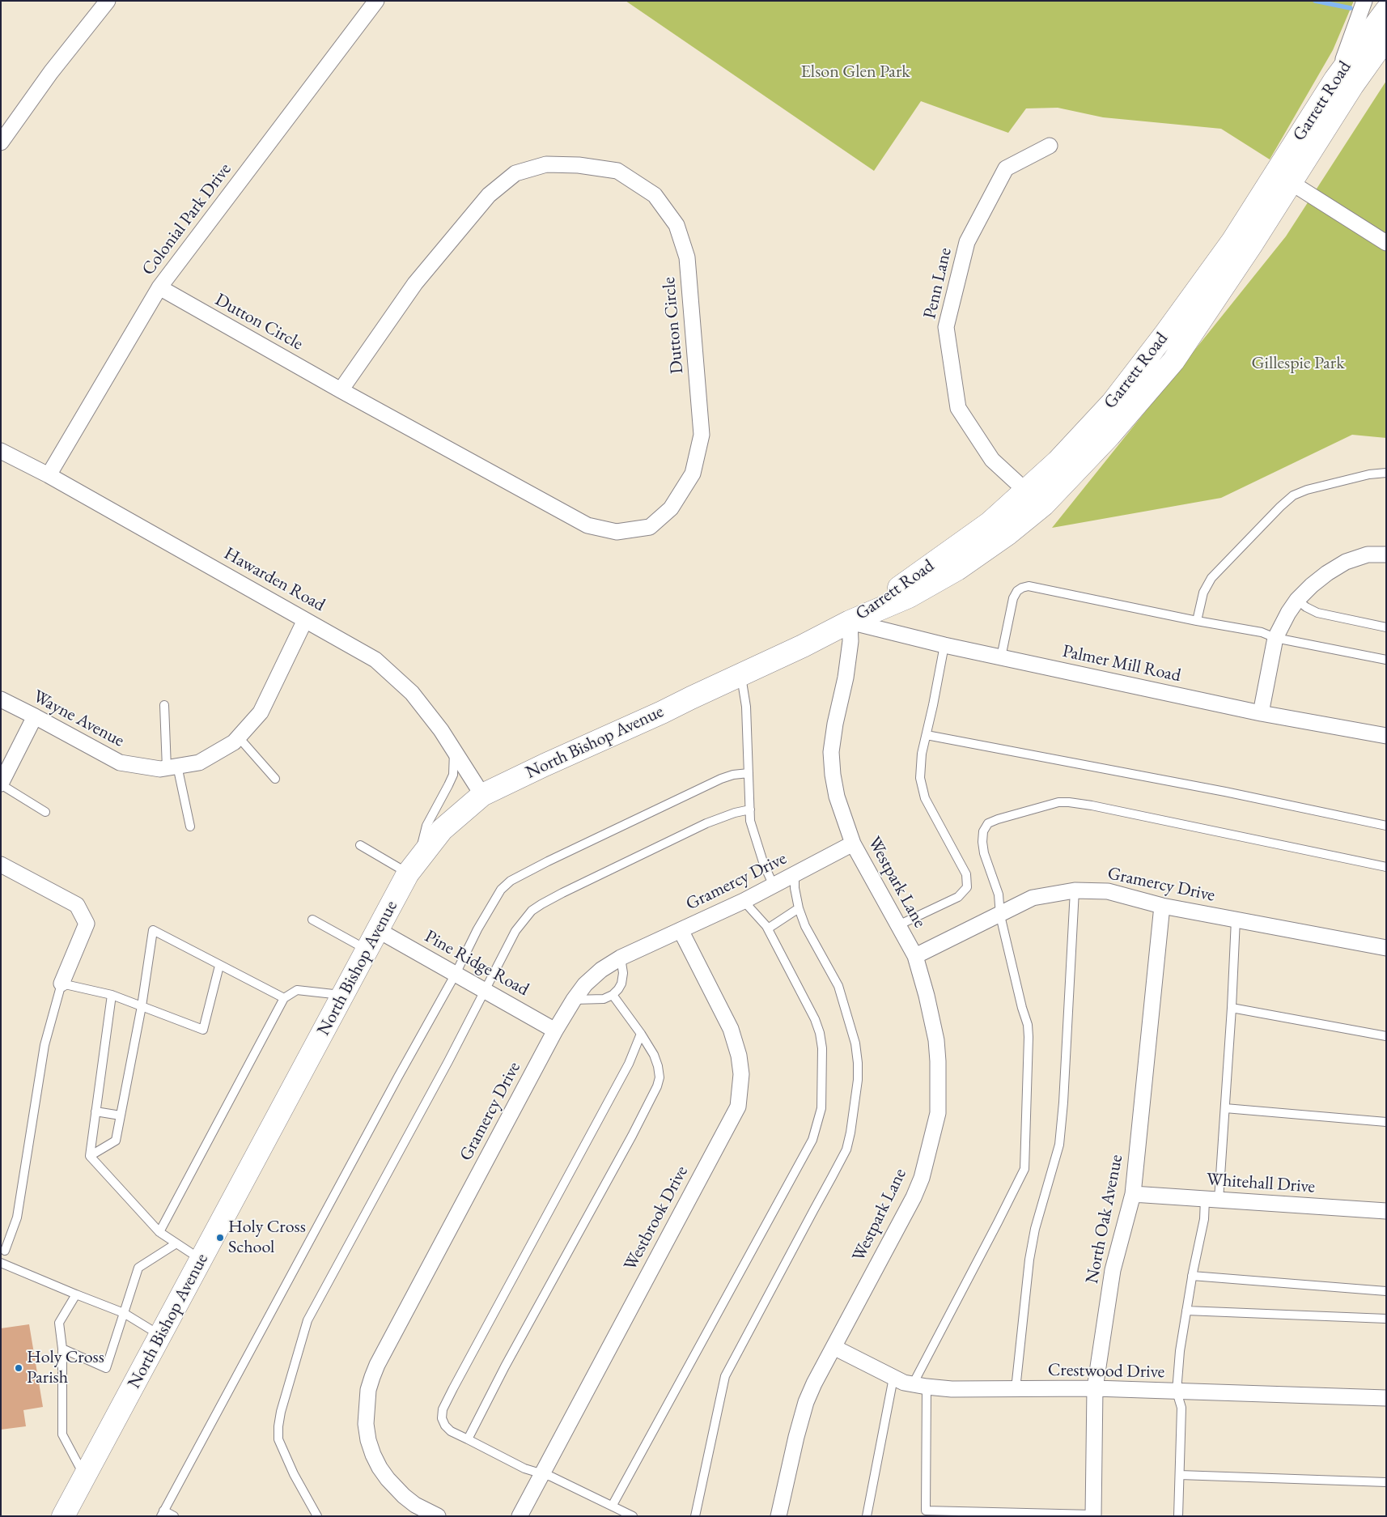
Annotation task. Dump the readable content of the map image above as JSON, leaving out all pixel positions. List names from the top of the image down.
{
  "streets": {
    "main road": ["Garrett Road", "North Bishop Avenue"],
    "street": [
      "Colonial Park Drive",
      "Penn Lane",
      "Dutton Circle",
      "Hawarden Road",
      "Palmer Mill Road",
      "Wayne Avenue",
      "Gramercy Drive",
      "Westpark Lane",
      "Pine Ridge Road",
      "Whitehall Drive",
      "Westbrook Drive",
      "North Oak Avenue",
      "Crestwood Drive"
    ]
  },
  "crossings": [
    ["Garrett Road", "Penn Lane"],
    ["Garrett Road", "Palmer Mill Road"],
    ["Garrett Road", "North Bishop Avenue"],
    ["Garrett Road", "Westpark Lane"],
    ["Colonial Park Drive", "Dutton Circle"],
    ["Colonial Park Drive", "Hawarden Road"],
    ["Hawarden Road", "Wayne Avenue"],
    ["Hawarden Road", "North Bishop Avenue"],
    ["Palmer Mill Road", "North Bishop Avenue"],
    ["Palmer Mill Road", "Westpark Lane"],
    ["North Bishop Avenue", "Westpark Lane"],
    ["North Bishop Avenue", "Pine Ridge Road"],
    ["Gramercy Drive", "Westpark Lane"],
    ["Gramercy Drive", "Pine Ridge Road"],
    ["Gramercy Drive", "Westbrook Drive"],
    ["Gramercy Drive", "North Oak Avenue"],
    ["Westpark Lane", "Crestwood Drive"],
    ["Whitehall Drive", "North Oak Avenue"],
    ["North Oak Avenue", "Crestwood Drive"]
  ],
  "parks": ["Elson Glen Park", "Gillespie Park"],
  "places": ["Holy Cross School", "Holy Cross Parish"]
}
